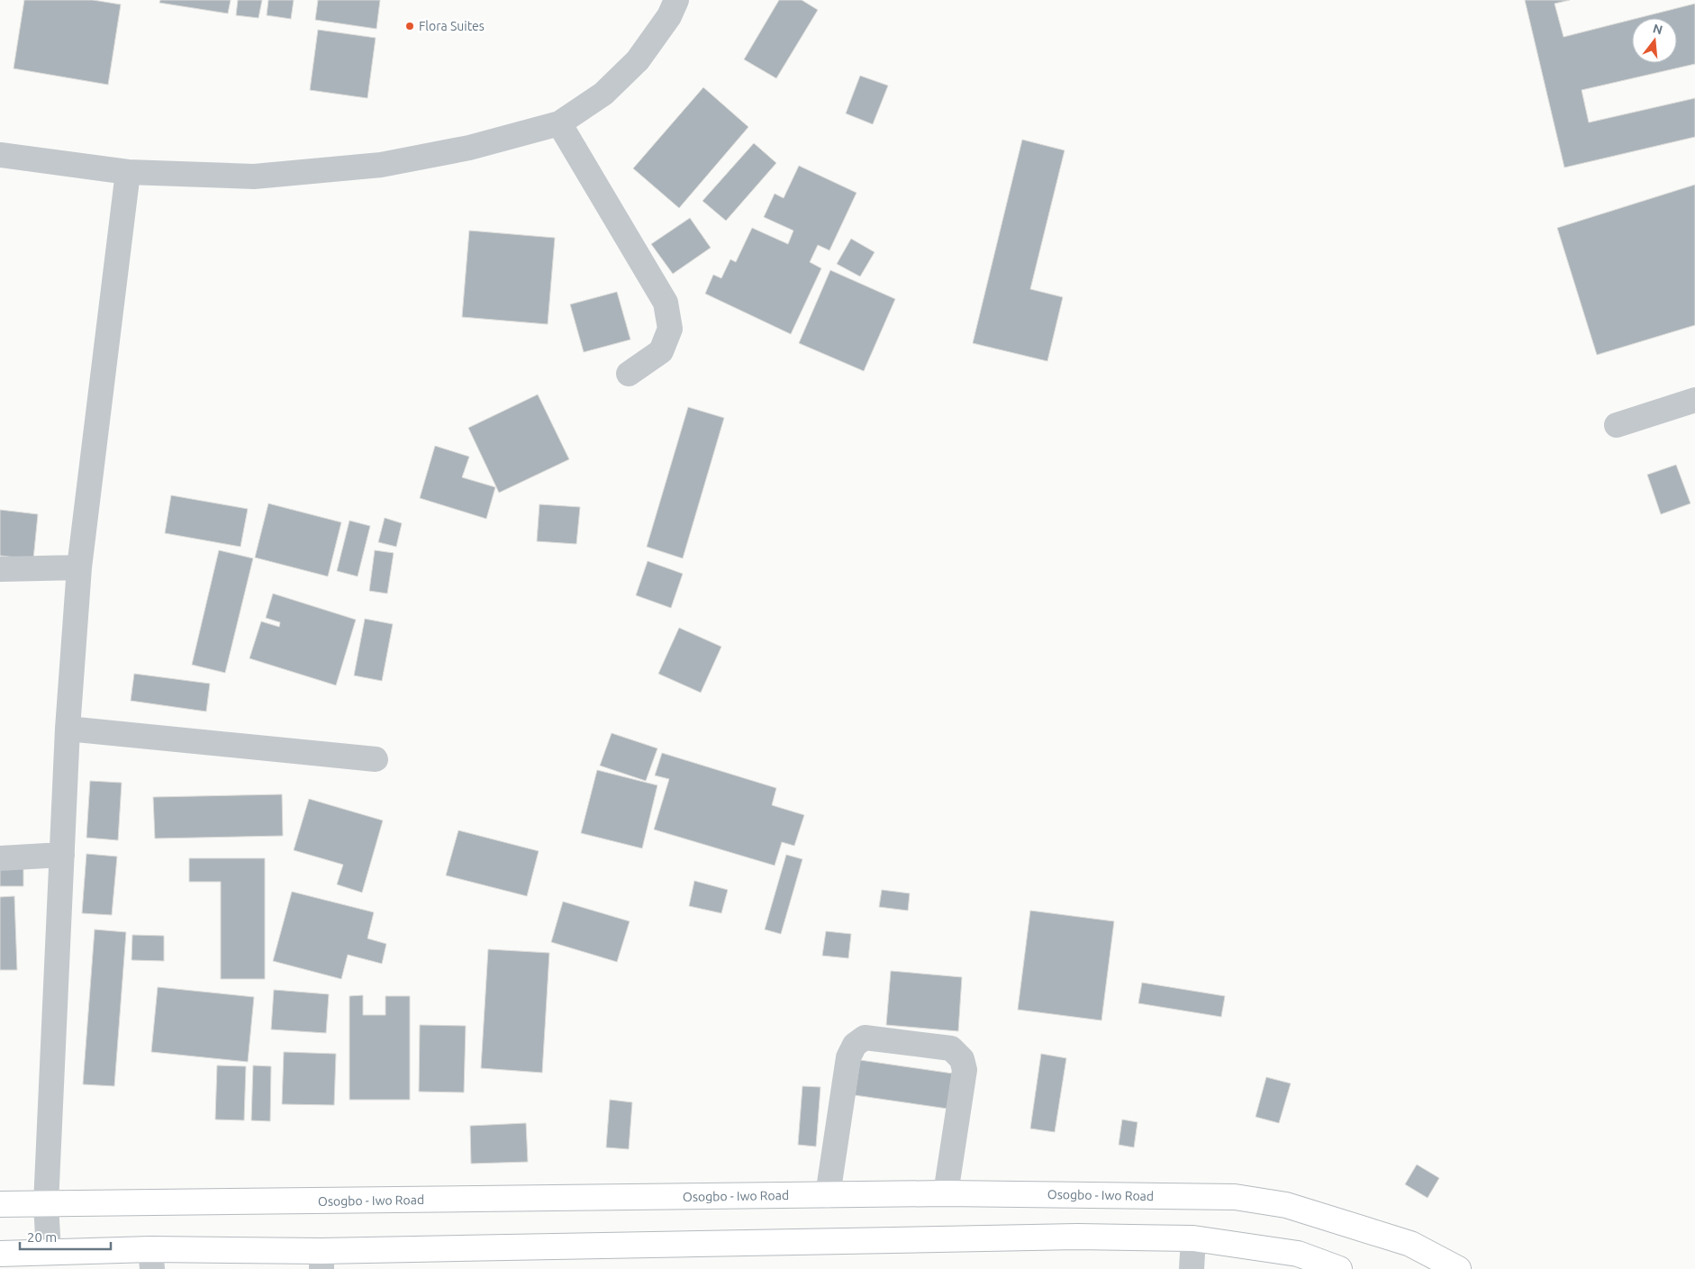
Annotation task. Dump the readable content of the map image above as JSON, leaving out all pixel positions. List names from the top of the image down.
{
  "streets": {
    "main road": ["Osogbo - Iwo Road"]
  },
  "places": ["Flora Suites"],
  "scale_bar": "20 m",
  "north": "top"
}
